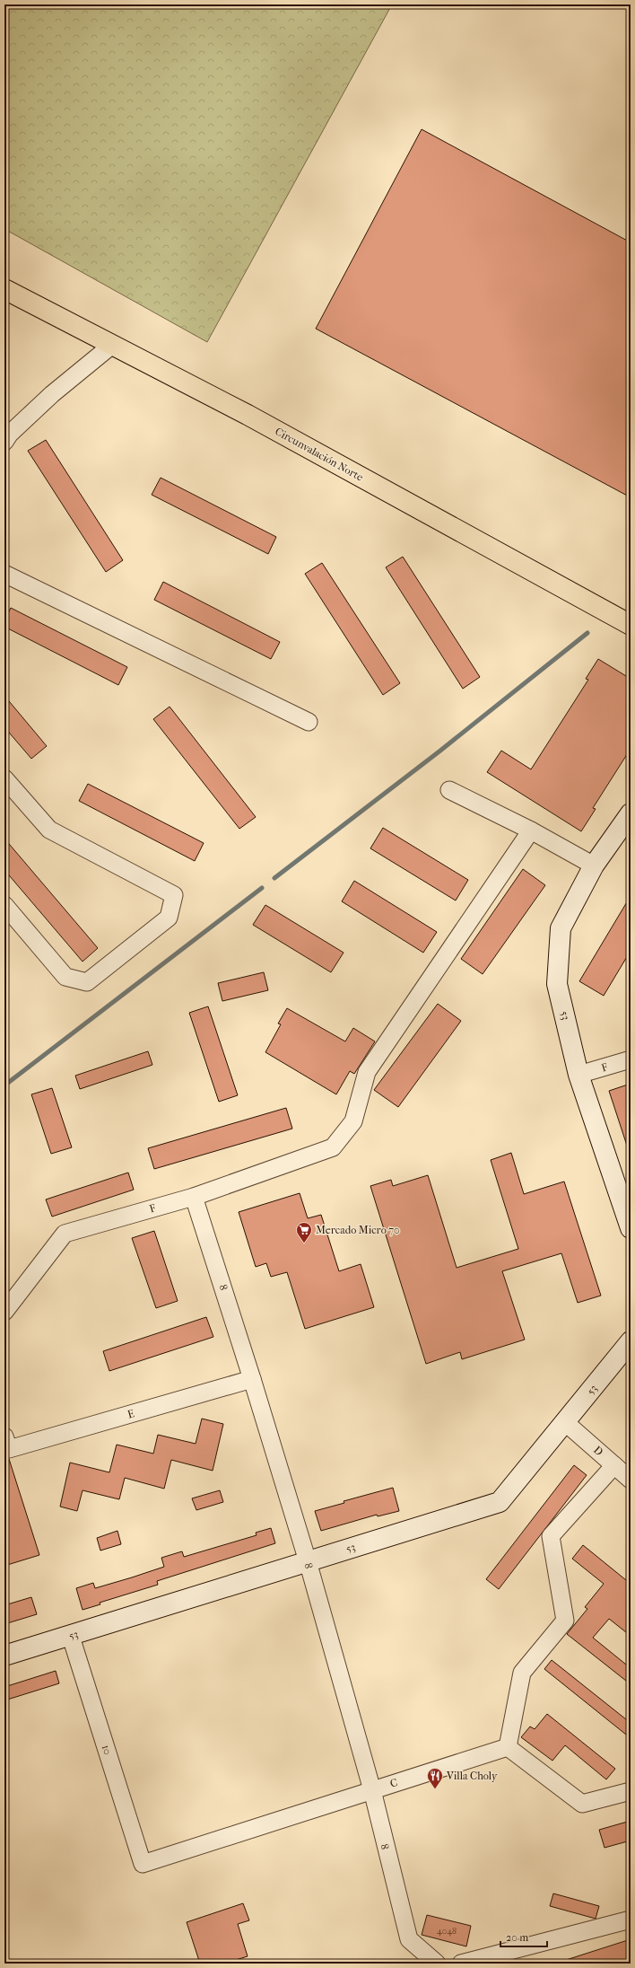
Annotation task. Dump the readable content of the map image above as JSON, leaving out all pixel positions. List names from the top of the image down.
{
  "streets": {
    "main road": ["Circunvalación Norte"],
    "street": [
      "53",
      "F",
      "8",
      "E",
      "D",
      "10",
      "C"
    ]
  },
  "crossings": [
    ["53", "F"],
    ["53", "8"],
    ["53", "D"],
    ["53", "10"],
    ["F", "8"],
    ["8", "E"],
    ["8", "C"],
    ["10", "C"]
  ],
  "places": {
    "supermarket": ["Mercado Micro 70"],
    "restaurant": ["Villa Choly"]
  },
  "house_numbers": ["4048"],
  "scale_bar": "20 m"
}
